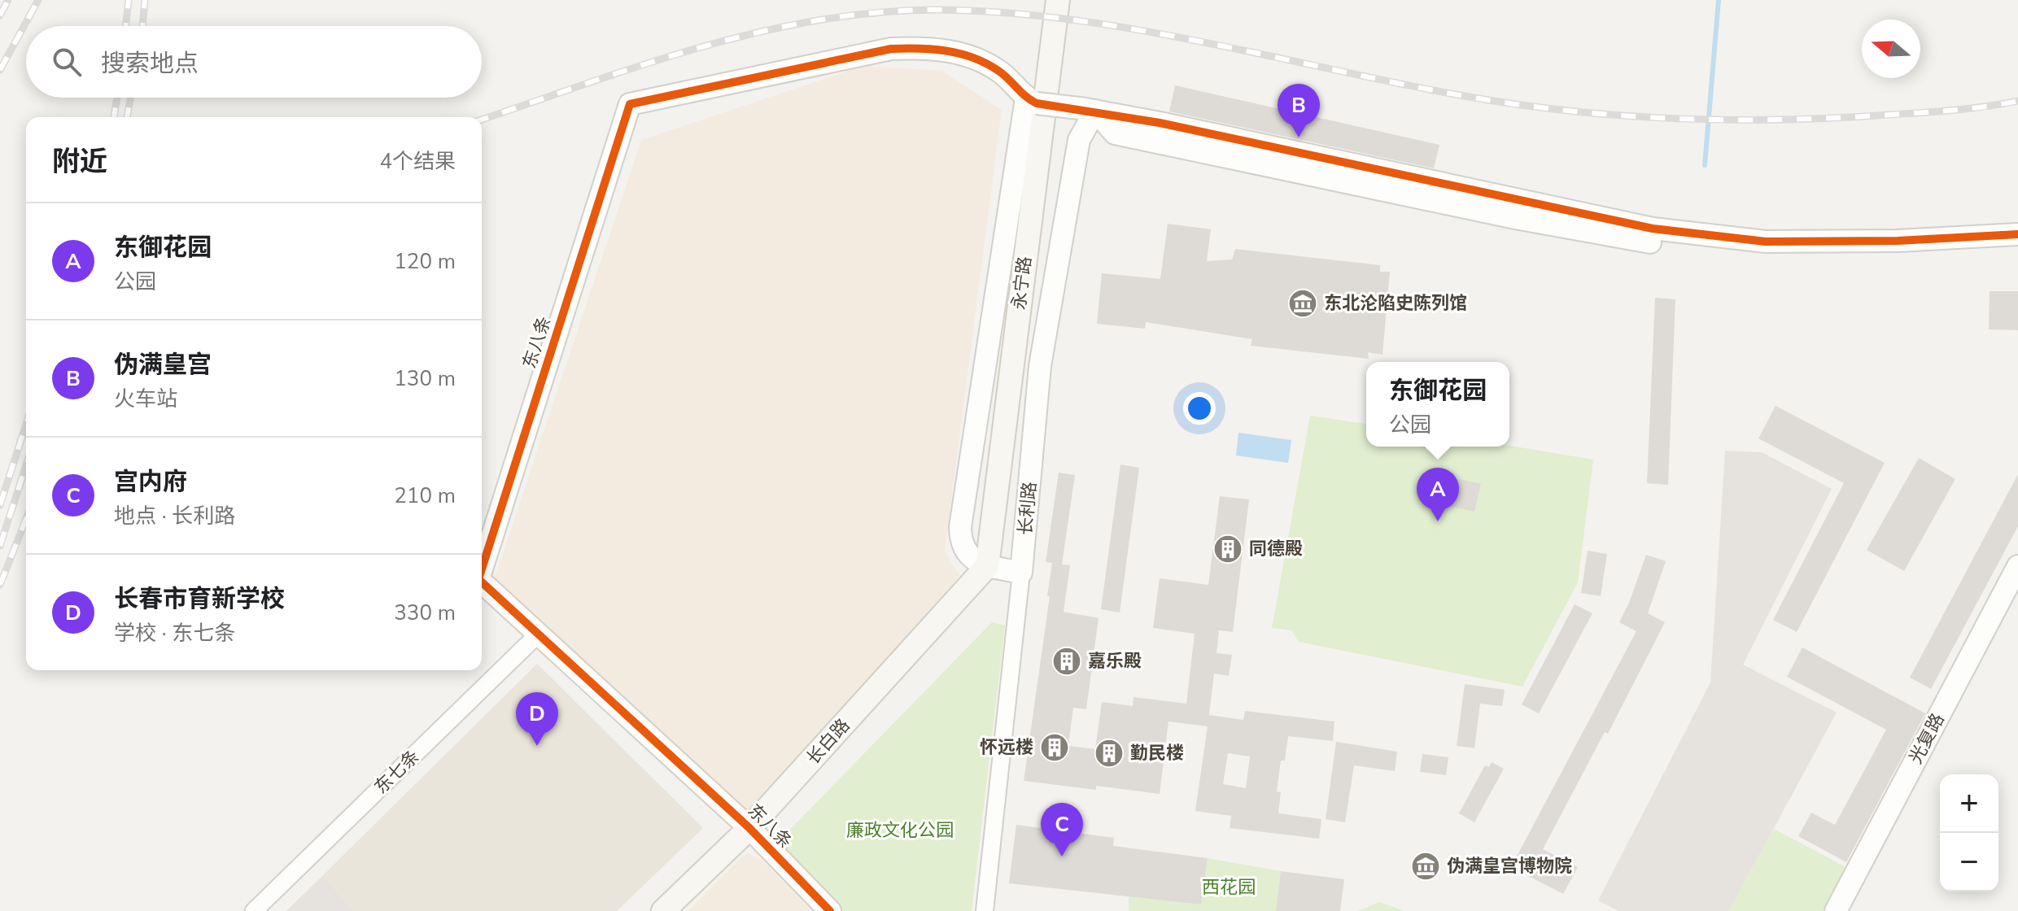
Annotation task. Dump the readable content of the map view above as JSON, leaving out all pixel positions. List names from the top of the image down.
{
  "streets": {
    "main road": ["永宁路", "长白路"],
    "street": [
      "东八条",
      "长利路",
      "光复路",
      "东七条"
    ]
  },
  "crossings": [
    ["永宁路", "长白路"],
    ["东八条", "长白路"],
    ["东八条", "东七条"]
  ],
  "parks": ["廉政文化公园", "西花园"],
  "places": {
    "museum": ["东北沦陷史陈列馆", "伪满皇宫博物院"],
    "building": [
      "同德殿",
      "嘉乐殿",
      "怀远楼",
      "勤民楼"
    ]
  },
  "north": "left",
  "page": {
    "search": "搜索地点",
    "pins": [
      "B",
      "A",
      "D",
      "C"
    ],
    "heading": ["附近", "4个结果"],
    "list": [
      {
        "mark": "A",
        "name": "东御花园",
        "note": "公园",
        "value": "120 m"
      },
      {
        "mark": "B",
        "name": "伪满皇宫",
        "note": "火车站",
        "value": "130 m"
      },
      {
        "mark": "C",
        "name": "宫内府",
        "note": "地点 · 长利路",
        "value": "210 m"
      },
      {
        "mark": "D",
        "name": "长春市育新学校",
        "note": "学校 · 东七条",
        "value": "330 m"
      }
    ],
    "popup": ["东御花园", "公园"],
    "map_buttons": ["+", "−"]
  }
}
